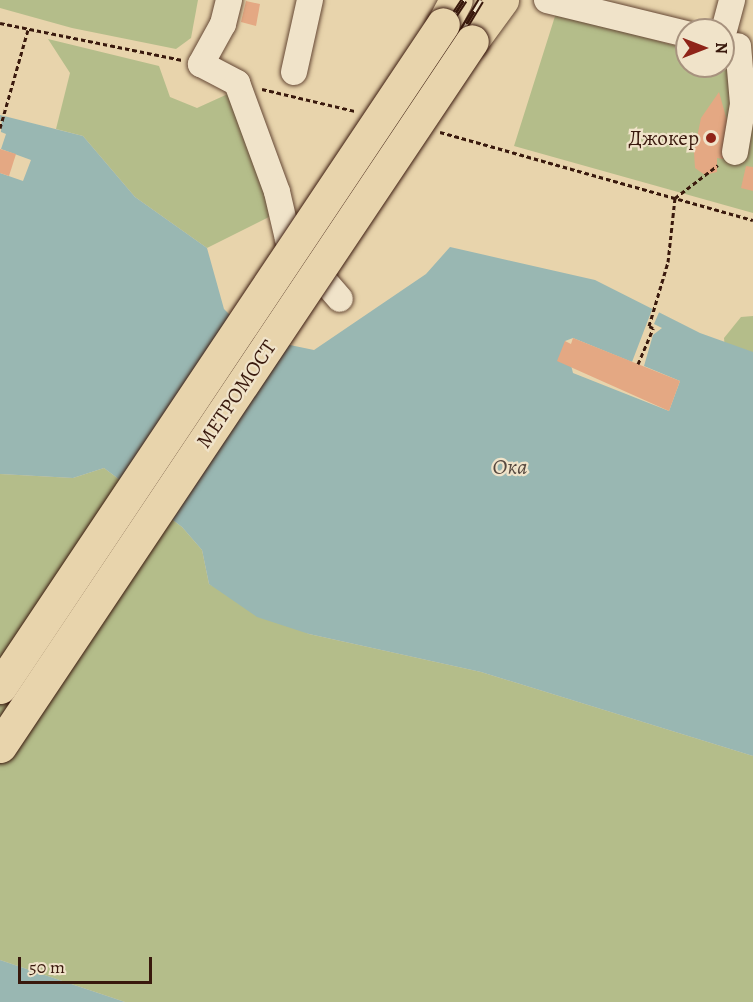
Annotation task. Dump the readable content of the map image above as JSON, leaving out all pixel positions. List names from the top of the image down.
{
  "streets": {
    "main road": ["МЕТРОМОСТ"]
  },
  "water": ["Ока"],
  "places": ["Джокер"],
  "scale_bar": "50 m",
  "north": "right"
}
